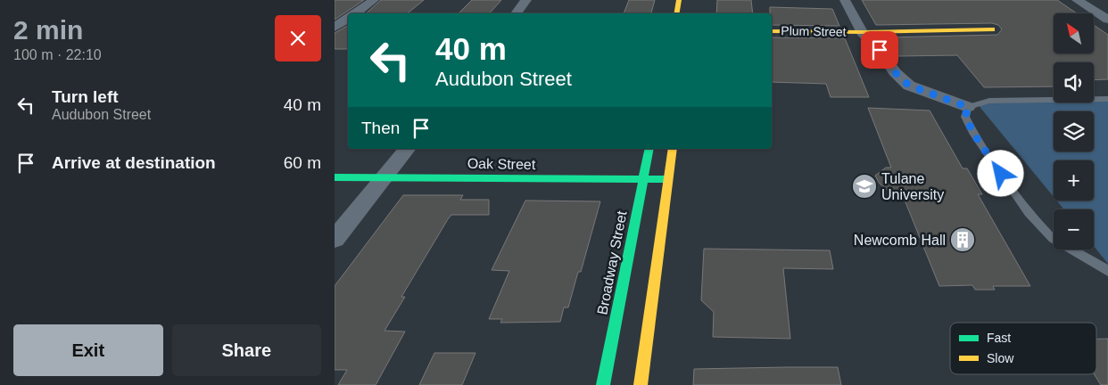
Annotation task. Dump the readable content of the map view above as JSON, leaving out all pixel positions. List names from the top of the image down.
{
  "streets": {
    "street": ["Plum Street", "Oak Street", "Broadway Street"]
  },
  "crossings": [
    ["Oak Street", "Broadway Street"]
  ],
  "places": {
    "school or university": ["Tulane University"],
    "building": ["Newcomb Hall"]
  },
  "legend": ["Fast", "Slow"],
  "north": "top left",
  "page": {
    "heading": ["2 min", "100 m · 22:10"],
    "map_buttons": ["+", "−"],
    "turn": ["40 m", "Audubon Street"],
    "list": [
      {
        "name": "Turn left",
        "note": "Audubon Street",
        "value": "40 m"
      },
      {
        "name": "Arrive at destination",
        "value": "60 m"
      }
    ],
    "then": "Then",
    "buttons": ["Exit", "Share"]
  }
}
